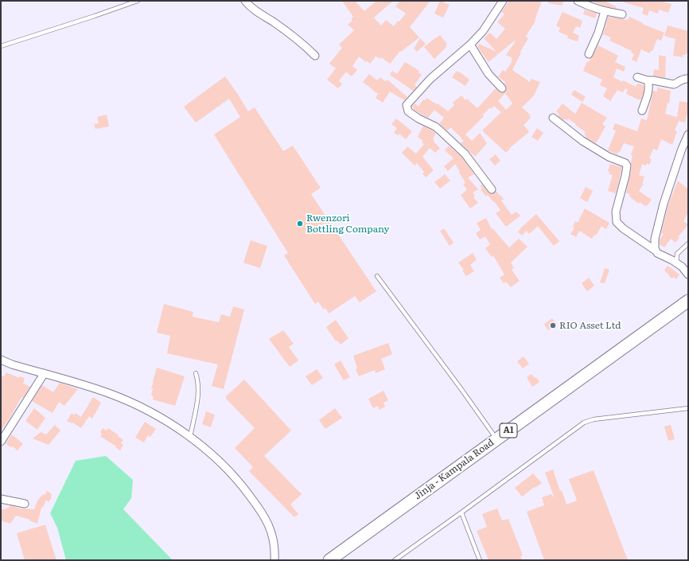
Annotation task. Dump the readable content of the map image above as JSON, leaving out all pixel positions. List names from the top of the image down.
{
  "streets": {
    "highway": ["A1", "Jinja - Kampala Road"]
  },
  "places": ["Rwenzori Bottling Company", "RIO Asset Ltd"]
}
